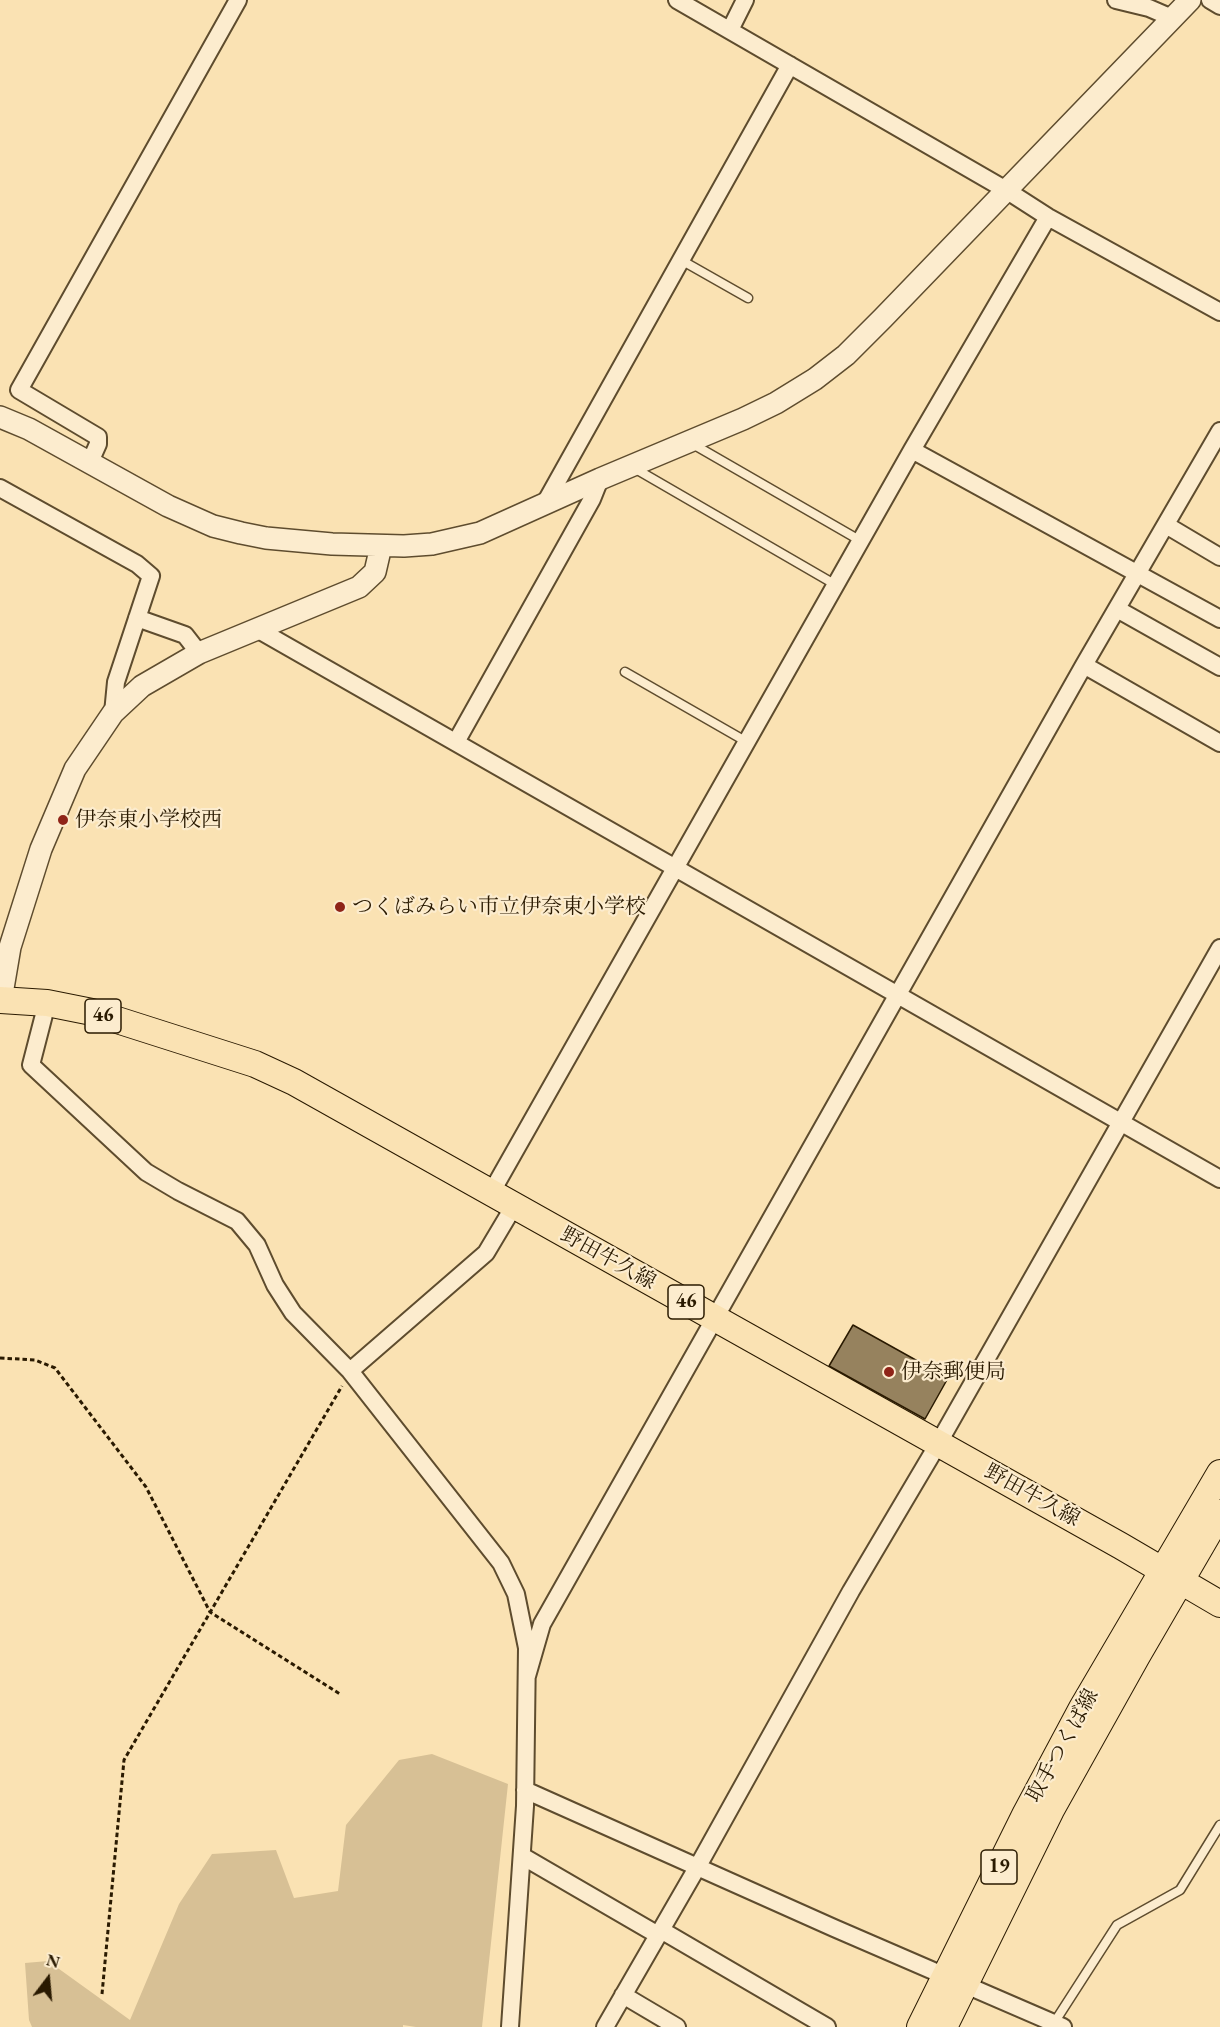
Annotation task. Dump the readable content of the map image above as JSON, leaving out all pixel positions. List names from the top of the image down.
{
  "streets": {
    "main road": [
      "46",
      "野田牛久線",
      "取手つくば線",
      "19"
    ]
  },
  "crossings": [
    ["野田牛久線", "取手つくば線"]
  ],
  "places": ["伊奈東小学校西", "つくばみらい市立伊奈東小学校", "伊奈郵便局"],
  "north": "top"
}
